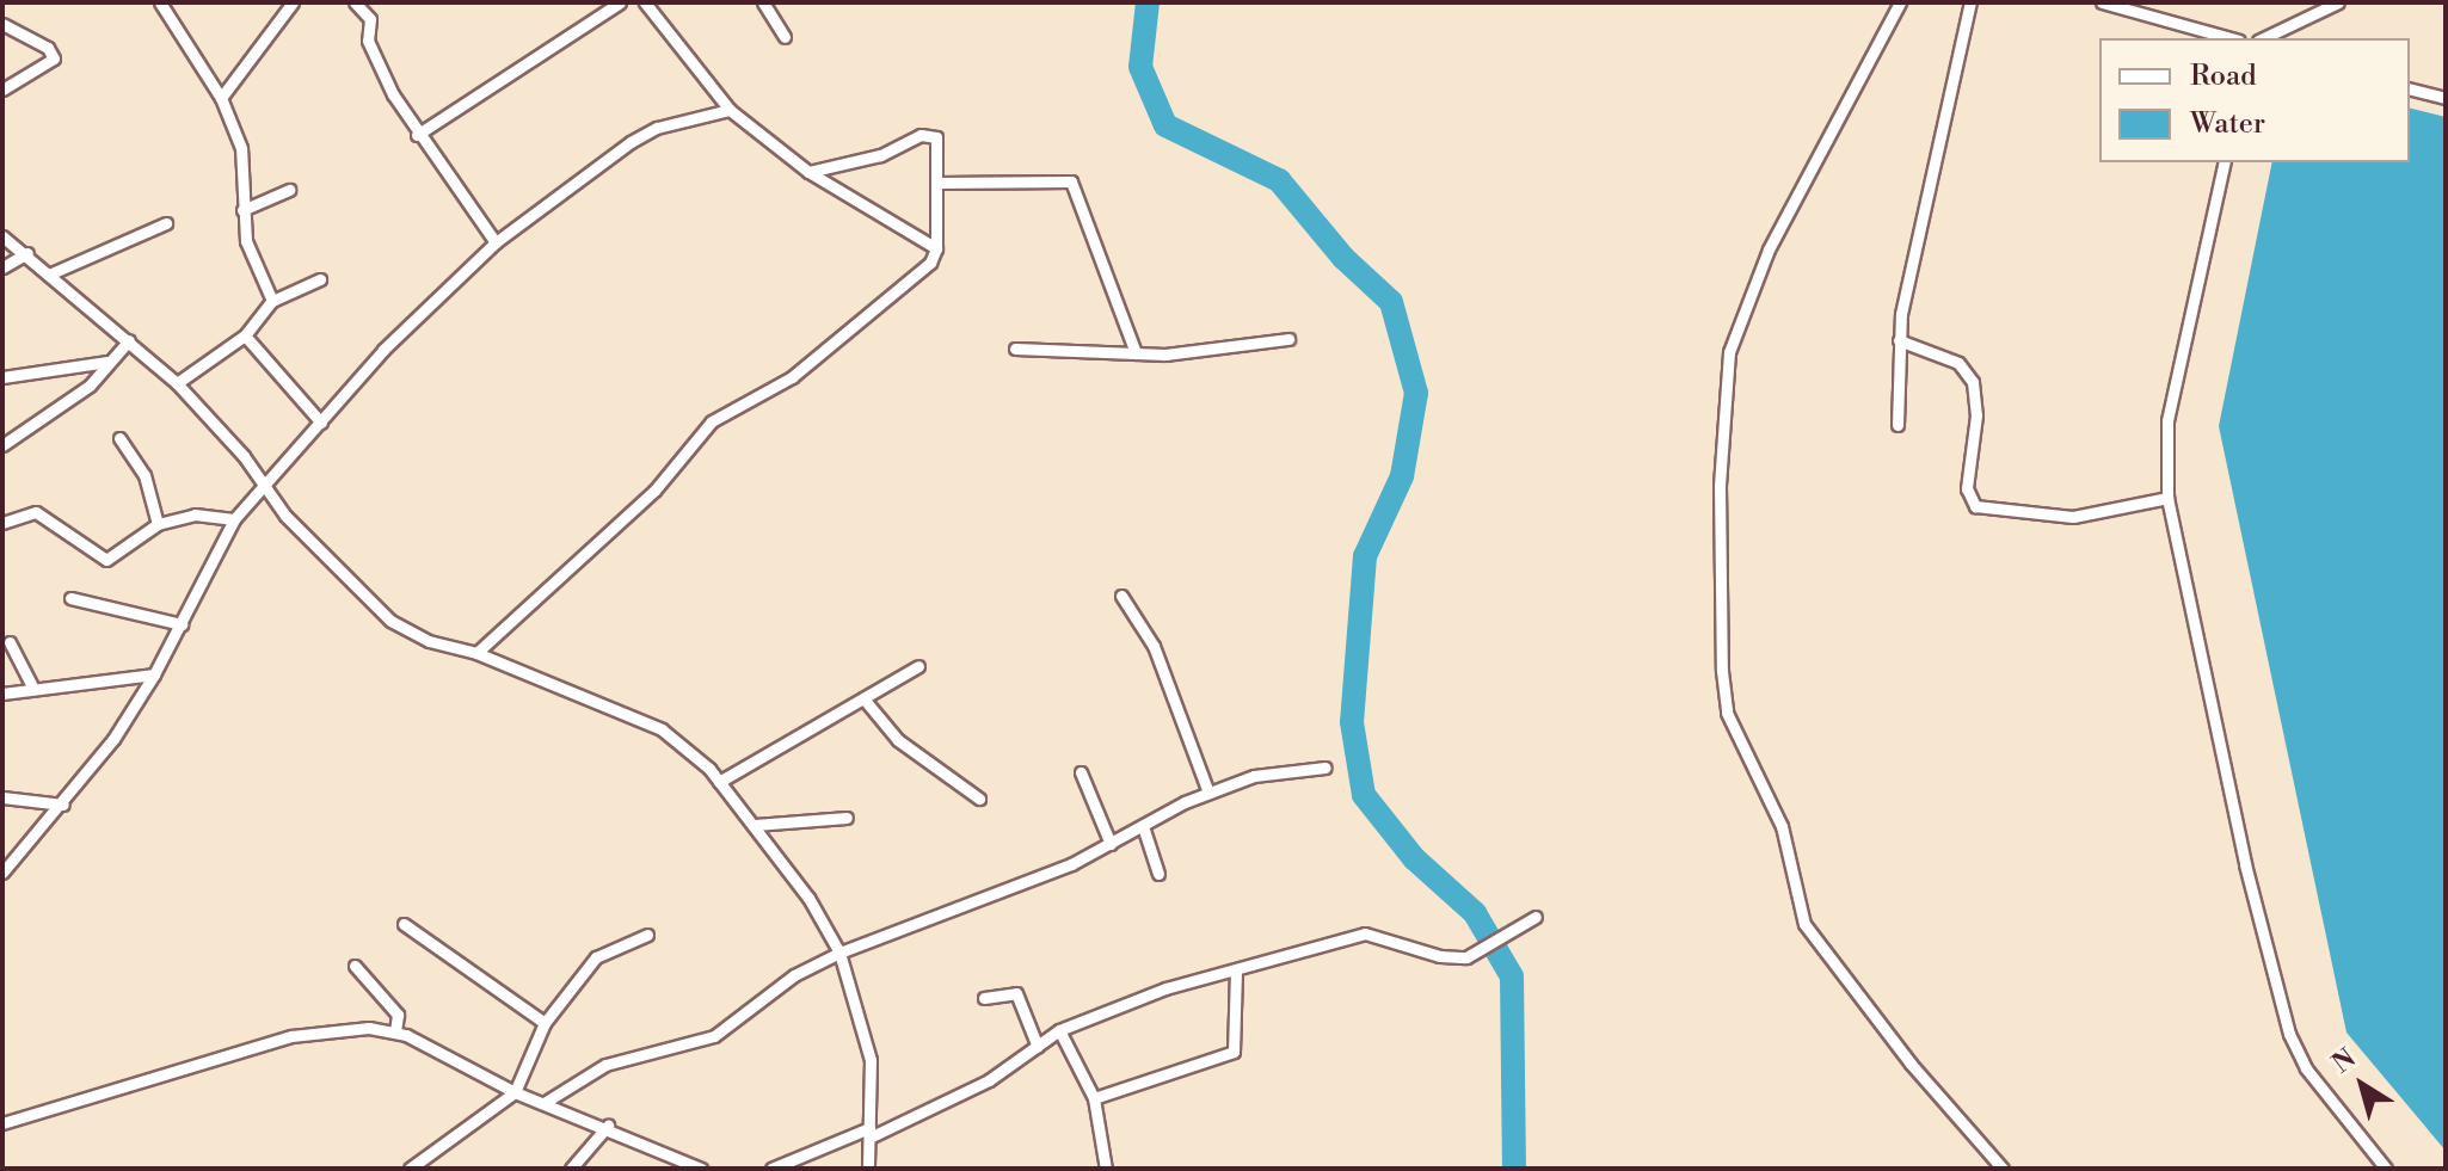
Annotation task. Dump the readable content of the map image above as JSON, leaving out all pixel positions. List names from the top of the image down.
{
  "legend": ["Road", "Water"],
  "north": "top left"
}
